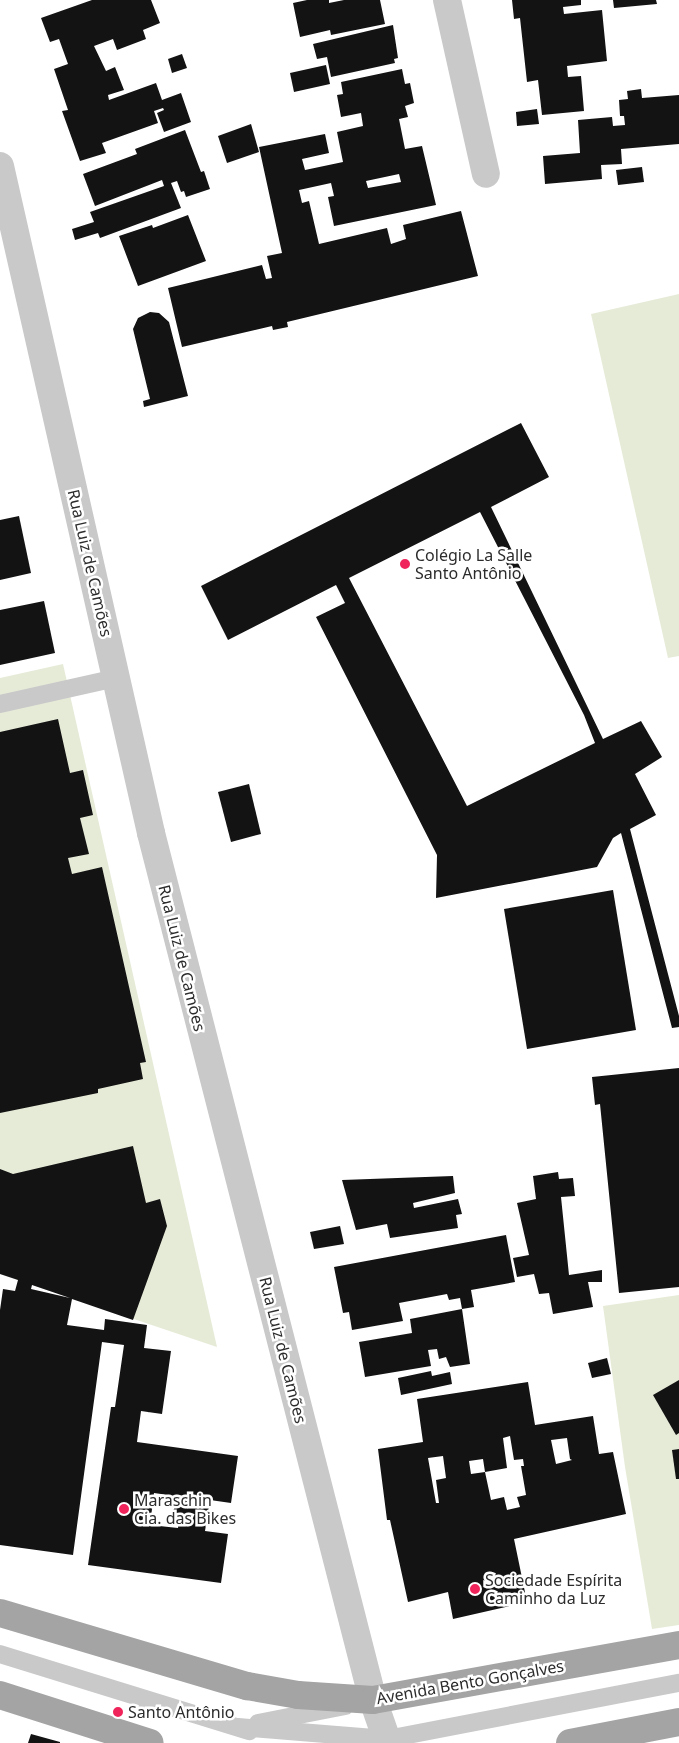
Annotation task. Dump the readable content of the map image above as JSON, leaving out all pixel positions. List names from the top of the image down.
{
  "streets": {
    "main road": ["Avenida Bento Gonçalves"],
    "street": ["Rua Luiz de Camões"]
  },
  "crossings": [
    ["Rua Luiz de Camões", "Avenida Bento Gonçalves"]
  ],
  "places": [
    "Colégio La Salle Santo Antônio",
    "Maraschin Cia. das Bikes",
    "Sociedade Espírita Caminho da Luz",
    "Santo Antônio"
  ]
}
